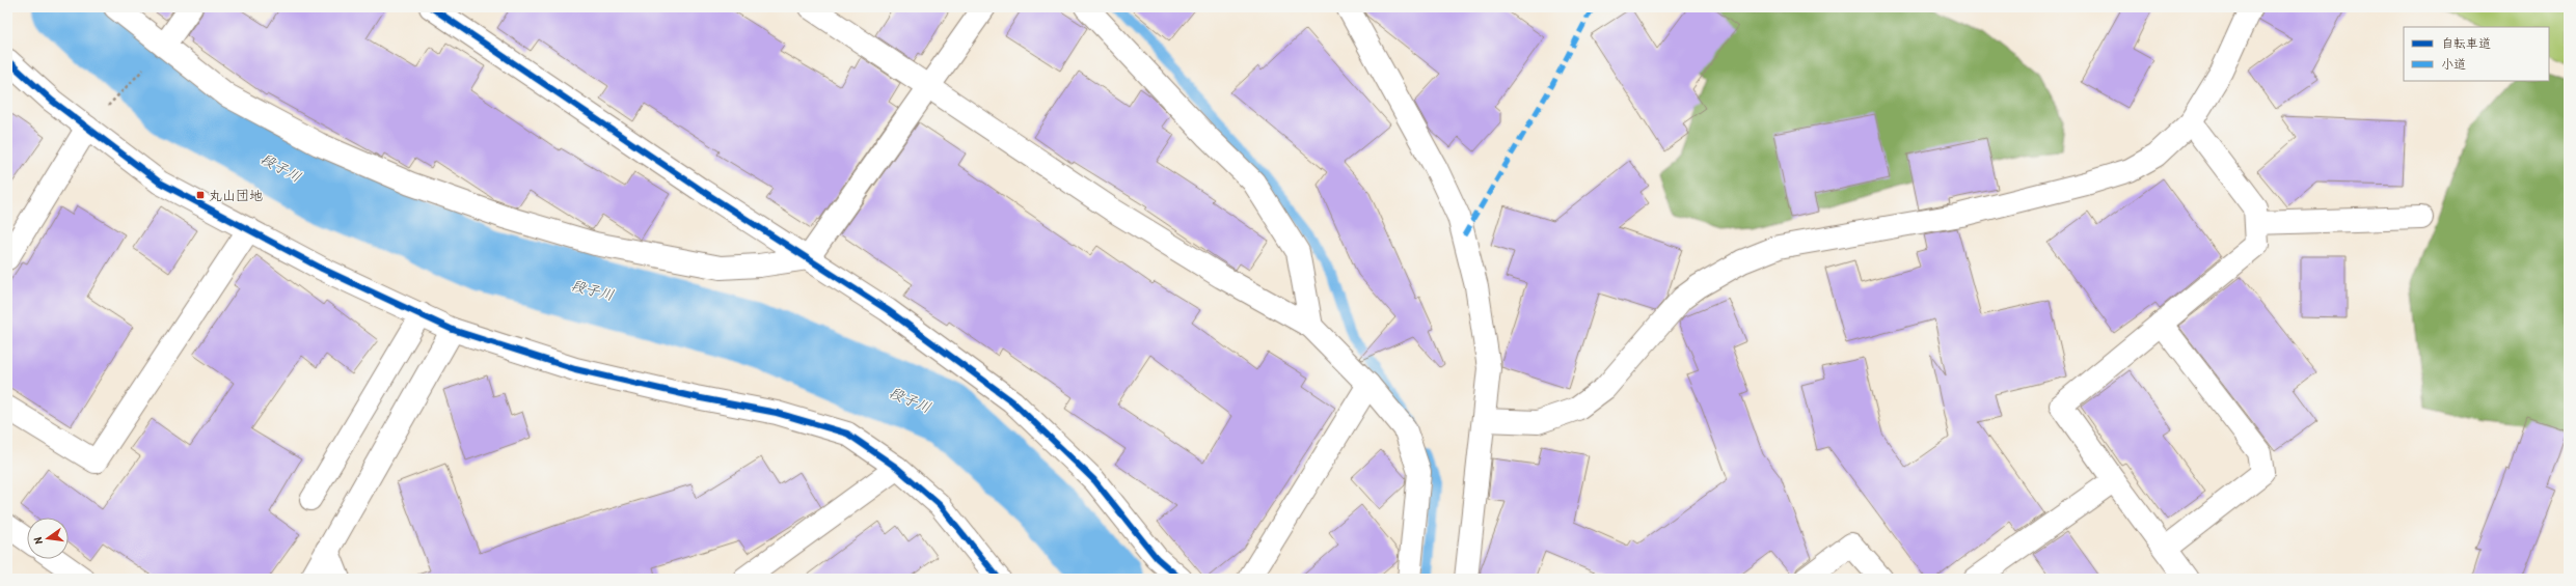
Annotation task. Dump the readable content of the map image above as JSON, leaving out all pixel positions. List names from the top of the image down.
{
  "water": ["段子川"],
  "places": {
    "transit": ["丸山団地"]
  },
  "legend": ["自転車道", "小道"],
  "north": "left"
}
